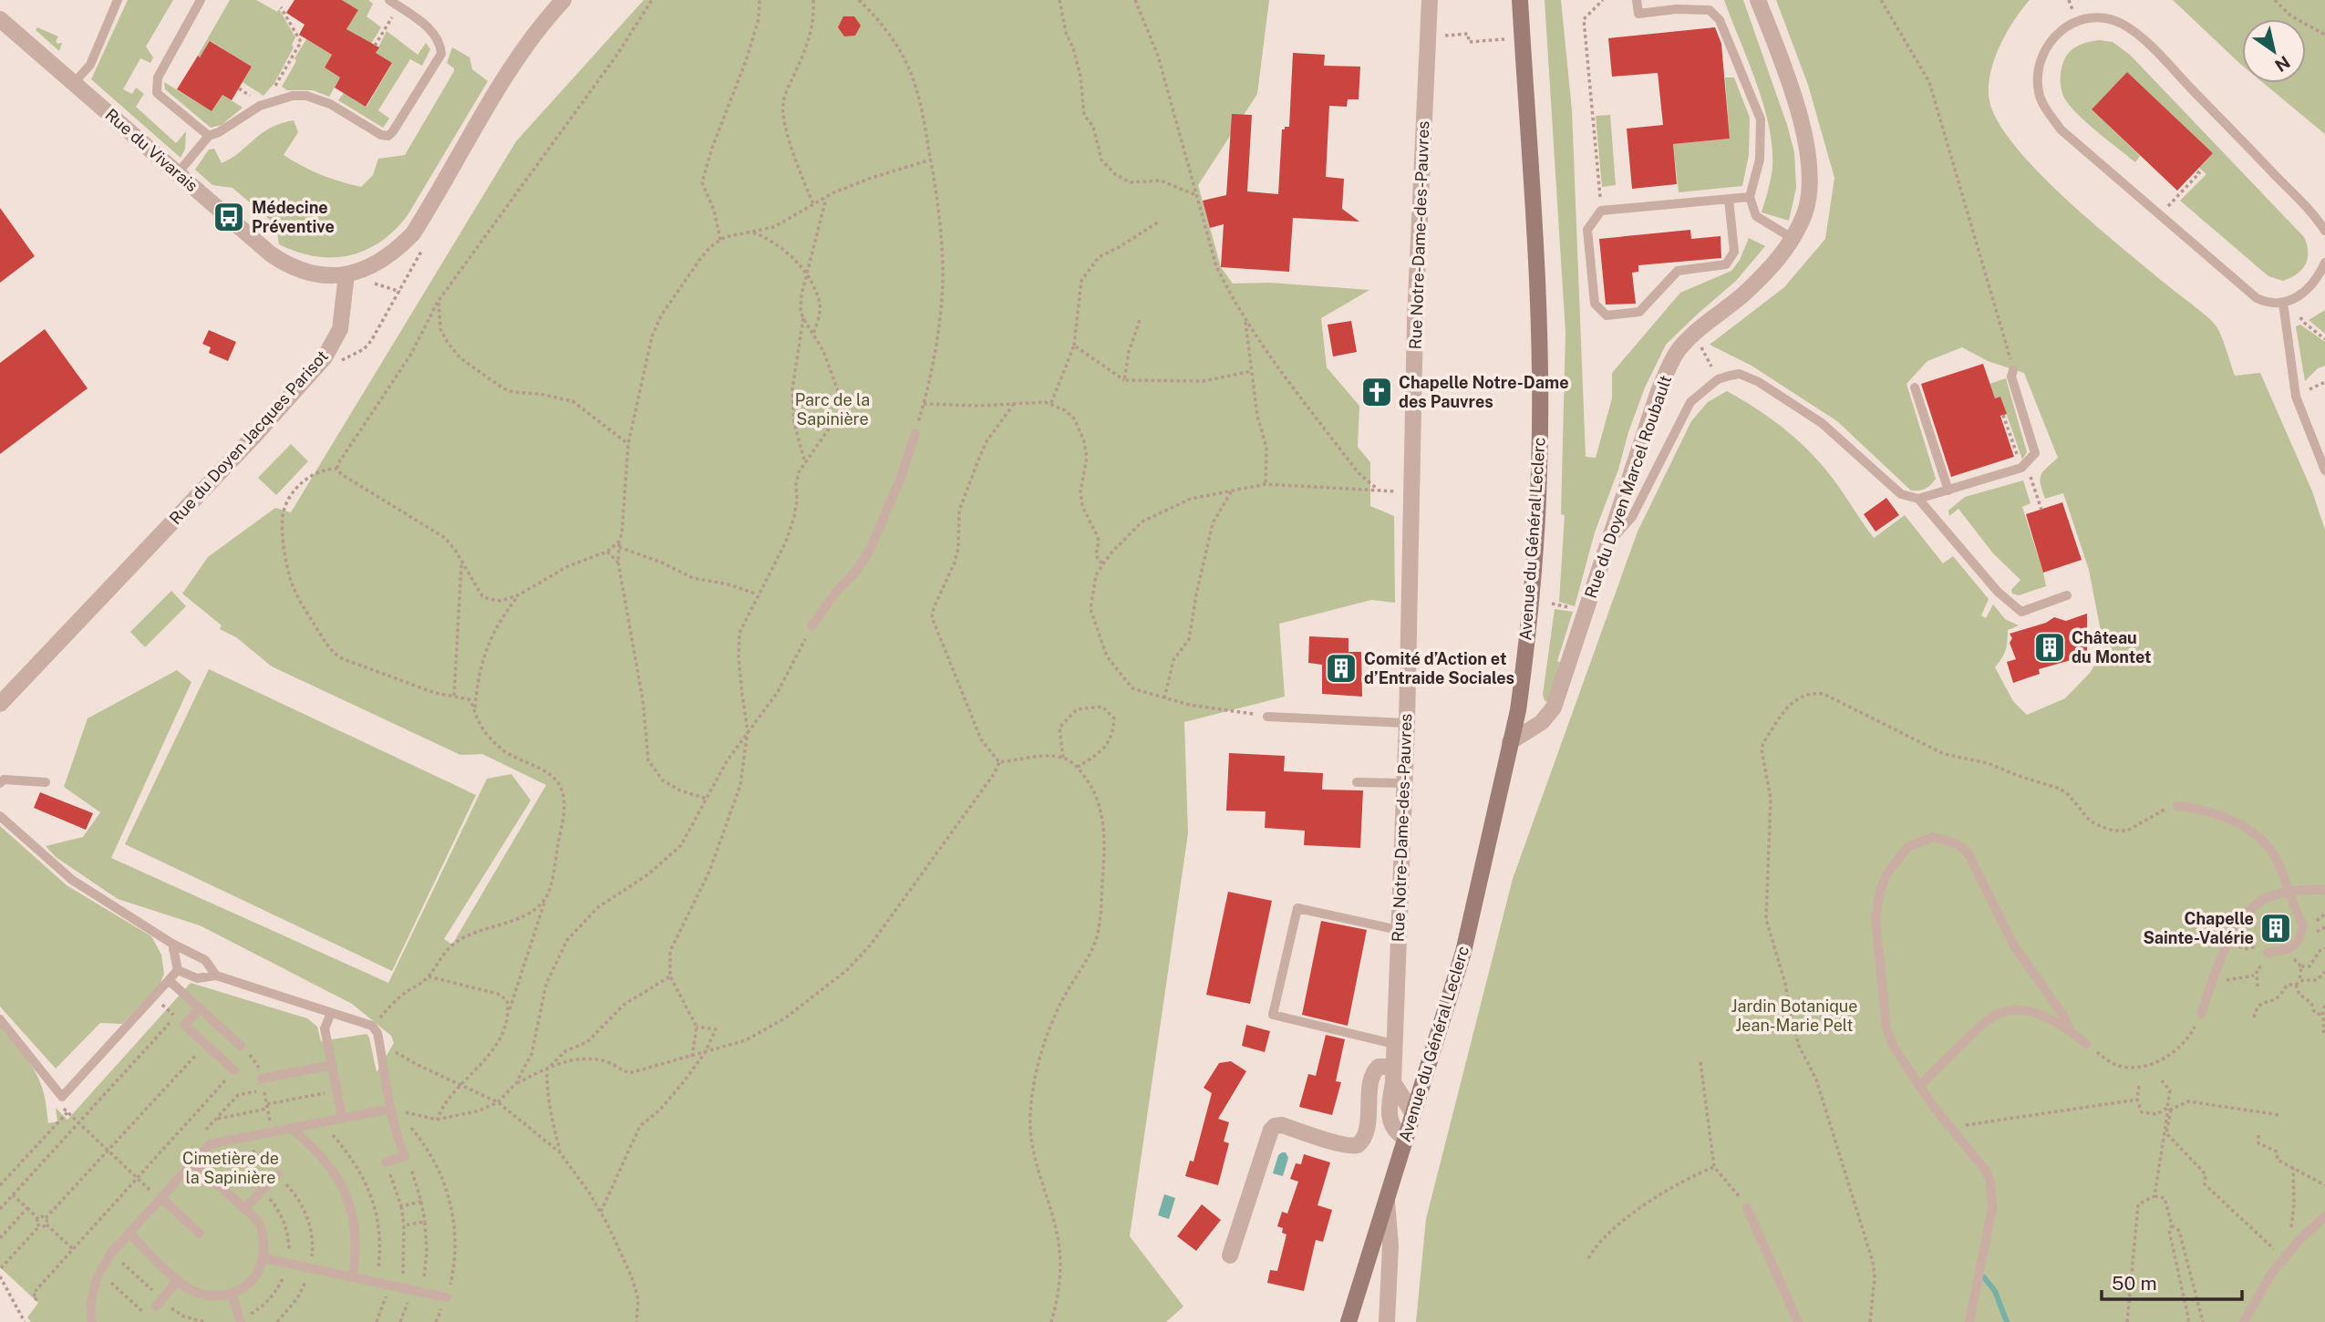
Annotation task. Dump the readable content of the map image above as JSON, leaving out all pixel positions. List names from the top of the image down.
{
  "streets": {
    "main road": ["Avenue du Général Leclerc"],
    "street": [
      "Rue du Vivarais",
      "Rue Notre-Dame-des-Pauvres",
      "Rue du Doyen Jacques Parisot",
      "Rue du Doyen Marcel Roubault"
    ]
  },
  "crossings": [
    ["Rue du Vivarais", "Rue du Doyen Jacques Parisot"],
    ["Rue Notre-Dame-des-Pauvres", "Avenue du Général Leclerc"],
    ["Rue du Doyen Marcel Roubault", "Avenue du Général Leclerc"]
  ],
  "parks": ["Parc de la Sapinière", "Jardin Botanique Jean-Marie Pelt", "Cimetière de la Sapinière"],
  "places": {
    "bus stop": ["Médecine Préventive"],
    "church": ["Chapelle Notre-Dame des Pauvres"],
    "building": ["Château du Montet", "Comité d’Action et d’Entraide Sociales", "Chapelle Sainte-Valérie"]
  },
  "scale_bar": "50 m",
  "north": "bottom right"
}
